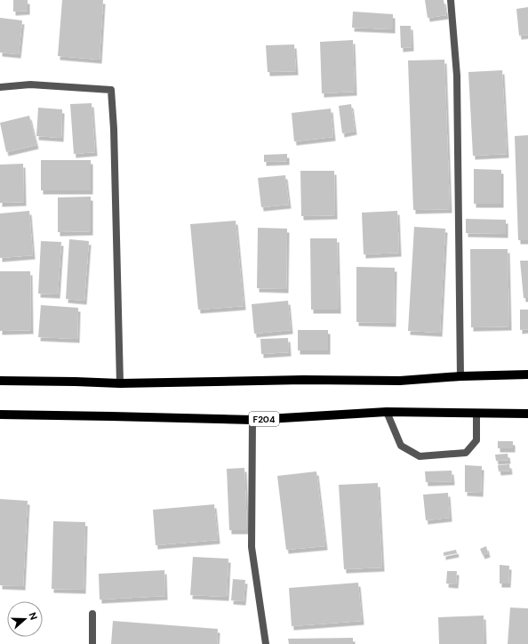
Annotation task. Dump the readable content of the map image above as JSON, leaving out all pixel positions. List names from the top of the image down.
{
  "streets": {
    "main road": ["F204"]
  },
  "north": "right"
}
